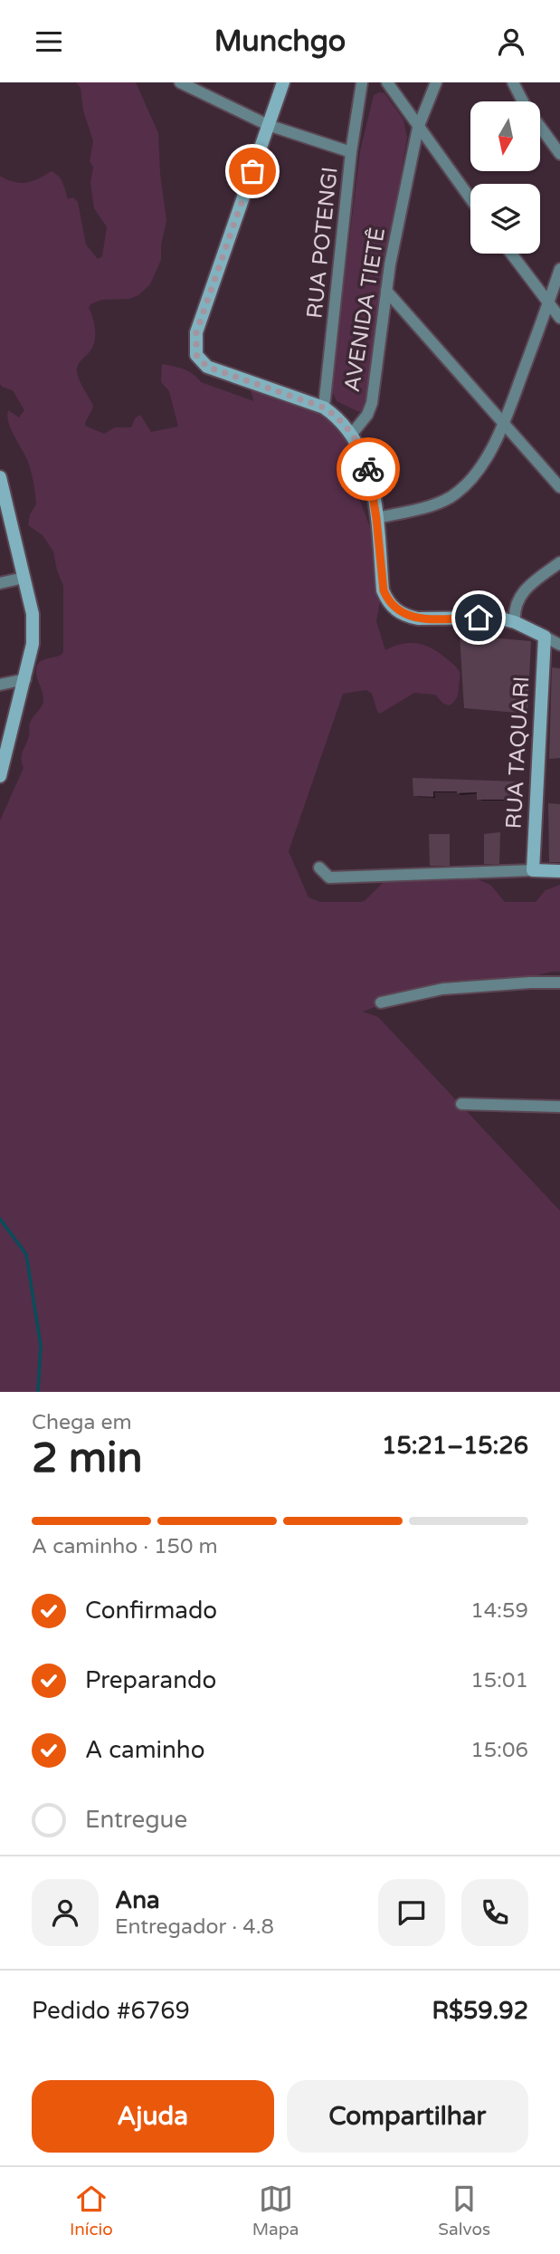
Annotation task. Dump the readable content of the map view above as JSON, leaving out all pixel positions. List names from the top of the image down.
{
  "streets": {
    "street": ["RUA POTENGI", "AVENIDA TIETÊ", "RUA TAQUARI"]
  },
  "north": "bottom",
  "page": {
    "header": "Munchgo",
    "heading": ["2 min", "Chega em", "15:21–15:26"],
    "panel": [
      "Ana",
      "Entregador · 4.8",
      "Pedido #6769",
      "R$59.92"
    ],
    "bar": "A caminho · 150 m",
    "list": [
      ["Confirmado", "14:59"],
      ["Preparando", "15:01"],
      ["A caminho", "15:06"],
      "Entregue"
    ],
    "buttons": ["Ajuda", "Compartilhar"],
    "tabs": ["Início", "Mapa", "Salvos"]
  }
}
